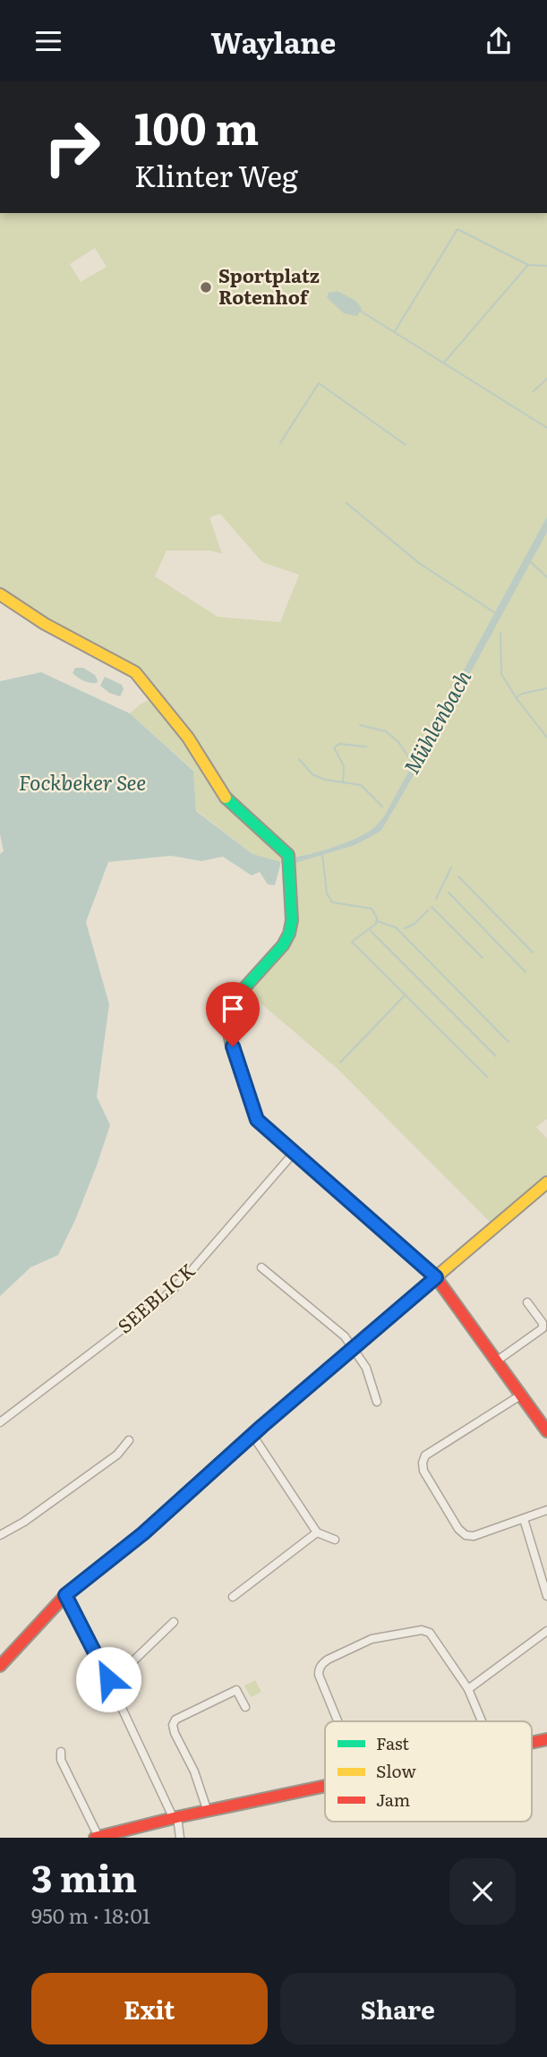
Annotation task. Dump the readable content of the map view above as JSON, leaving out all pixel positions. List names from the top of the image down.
{
  "streets": {
    "street": ["SEEBLICK"]
  },
  "water": ["Mühlenbach", "Fockbeker See"],
  "places": ["Sportplatz Rotenhof"],
  "legend": ["Fast", "Slow", "Jam"],
  "page": {
    "header": "Waylane",
    "turn": ["100 m", "Klinter Weg"],
    "heading": ["3 min", "950 m · 18:01"],
    "buttons": ["Exit", "Share"]
  }
}
